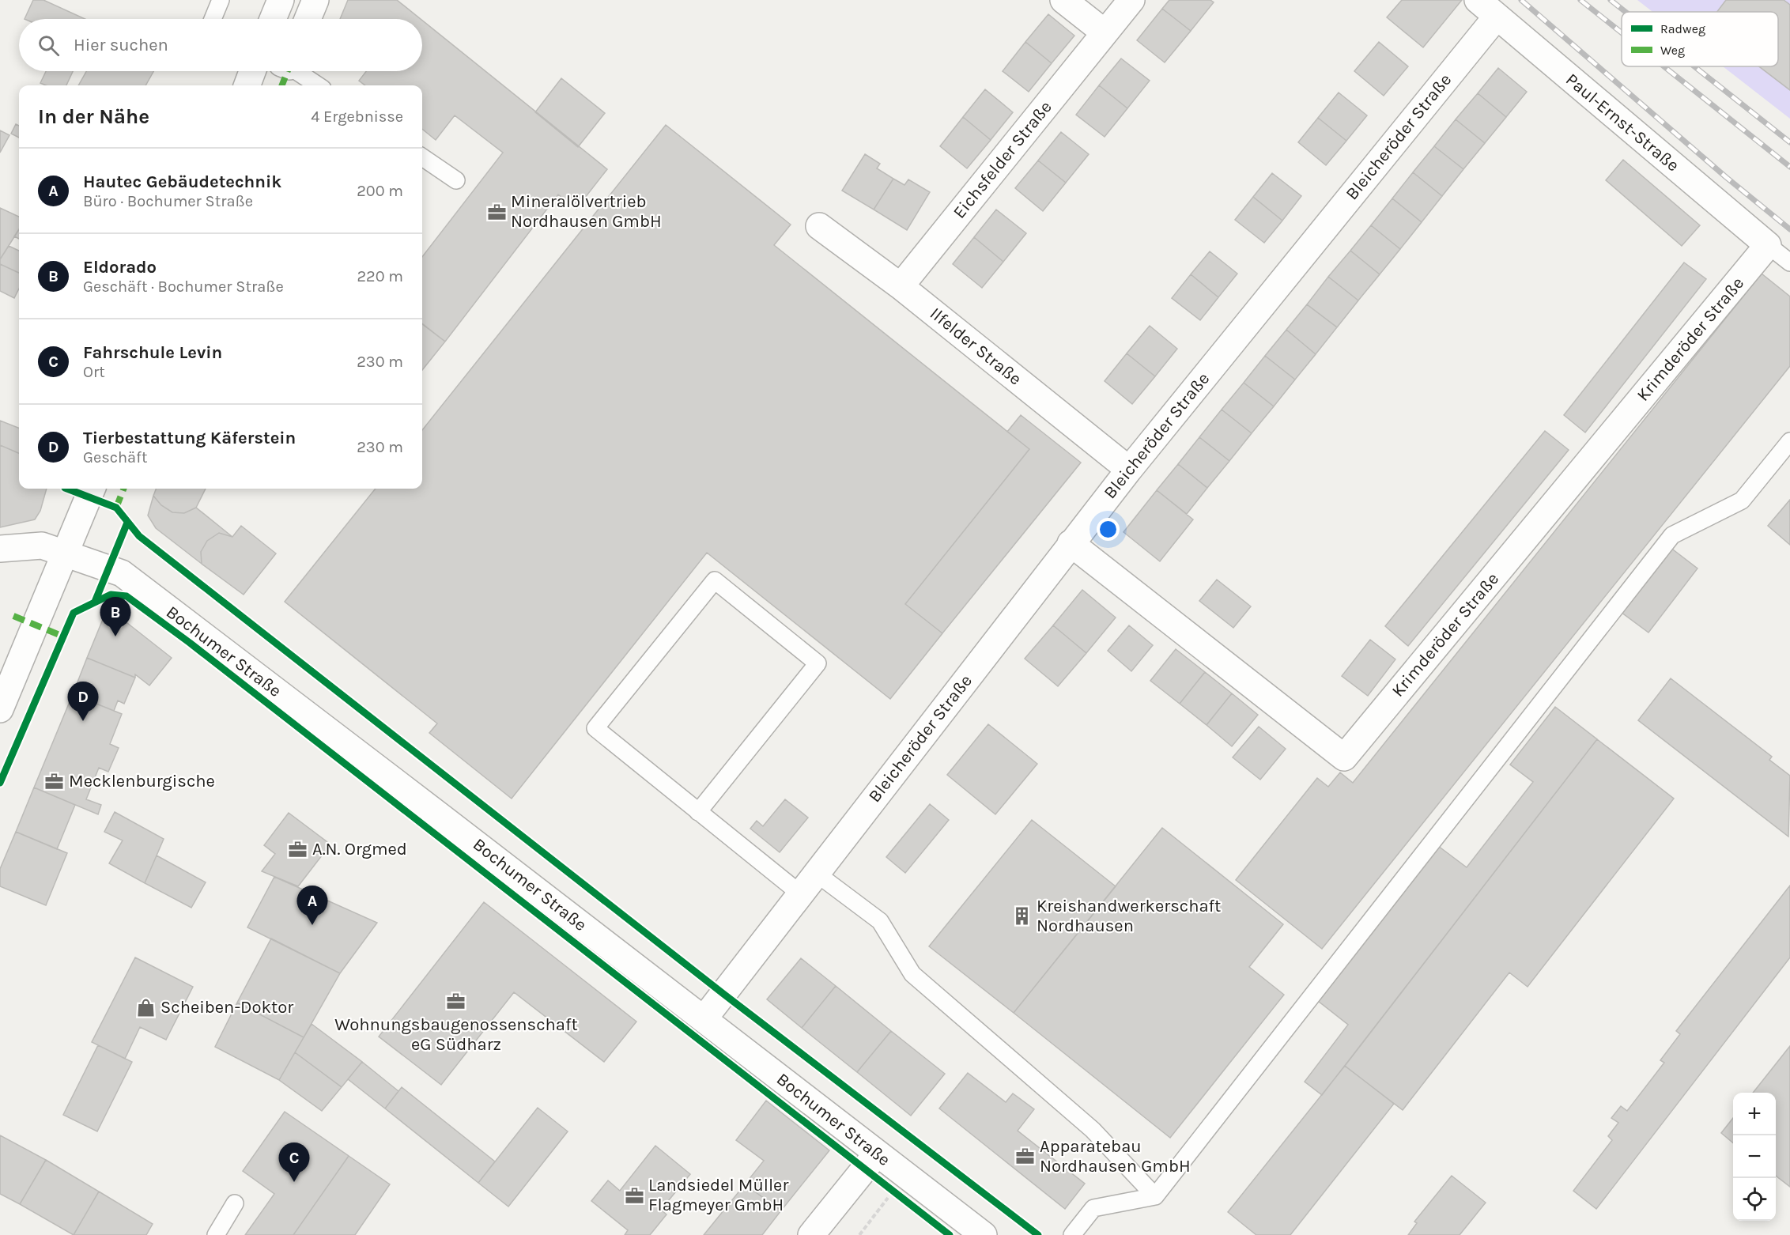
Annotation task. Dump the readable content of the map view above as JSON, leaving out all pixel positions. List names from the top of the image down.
{
  "streets": {
    "street": [
      "Paul-Ernst-Straße",
      "Bleicheröder Straße",
      "Eichsfelder Straße",
      "Krimderöder Straße",
      "Ilfelder Straße",
      "Bochumer Straße"
    ]
  },
  "crossings": [
    ["Paul-Ernst-Straße", "Bleicheröder Straße"],
    ["Paul-Ernst-Straße", "Krimderöder Straße"],
    ["Bleicheröder Straße", "Krimderöder Straße"],
    ["Bleicheröder Straße", "Ilfelder Straße"],
    ["Bleicheröder Straße", "Bochumer Straße"],
    ["Eichsfelder Straße", "Ilfelder Straße"]
  ],
  "places": {
    "office": [
      "Mineralölvertrieb Nordhausen GmbH",
      "Mecklenburgische",
      "A.N. Orgmed",
      "Wohnungsbaugenossenschaft eG Südharz",
      "Apparatebau Nordhausen GmbH",
      "Landsiedel Müller Flagmeyer GmbH"
    ],
    "building": ["Kreishandwerkerschaft Nordhausen"],
    "shop": ["Scheiben-Doktor"]
  },
  "legend": ["Radweg", "Weg"],
  "page": {
    "search": "Hier suchen",
    "heading": ["In der Nähe", "4 Ergebnisse"],
    "list": [
      {
        "mark": "A",
        "name": "Hautec Gebäudetechnik",
        "note": "Büro · Bochumer Straße",
        "value": "200 m"
      },
      {
        "mark": "B",
        "name": "Eldorado",
        "note": "Geschäft · Bochumer Straße",
        "value": "220 m"
      },
      {
        "mark": "C",
        "name": "Fahrschule Levin",
        "note": "Ort",
        "value": "230 m"
      },
      {
        "mark": "D",
        "name": "Tierbestattung Käferstein",
        "note": "Geschäft",
        "value": "230 m"
      }
    ],
    "pins": [
      "B",
      "D",
      "A",
      "C"
    ],
    "map_buttons": ["+", "−"]
  }
}
